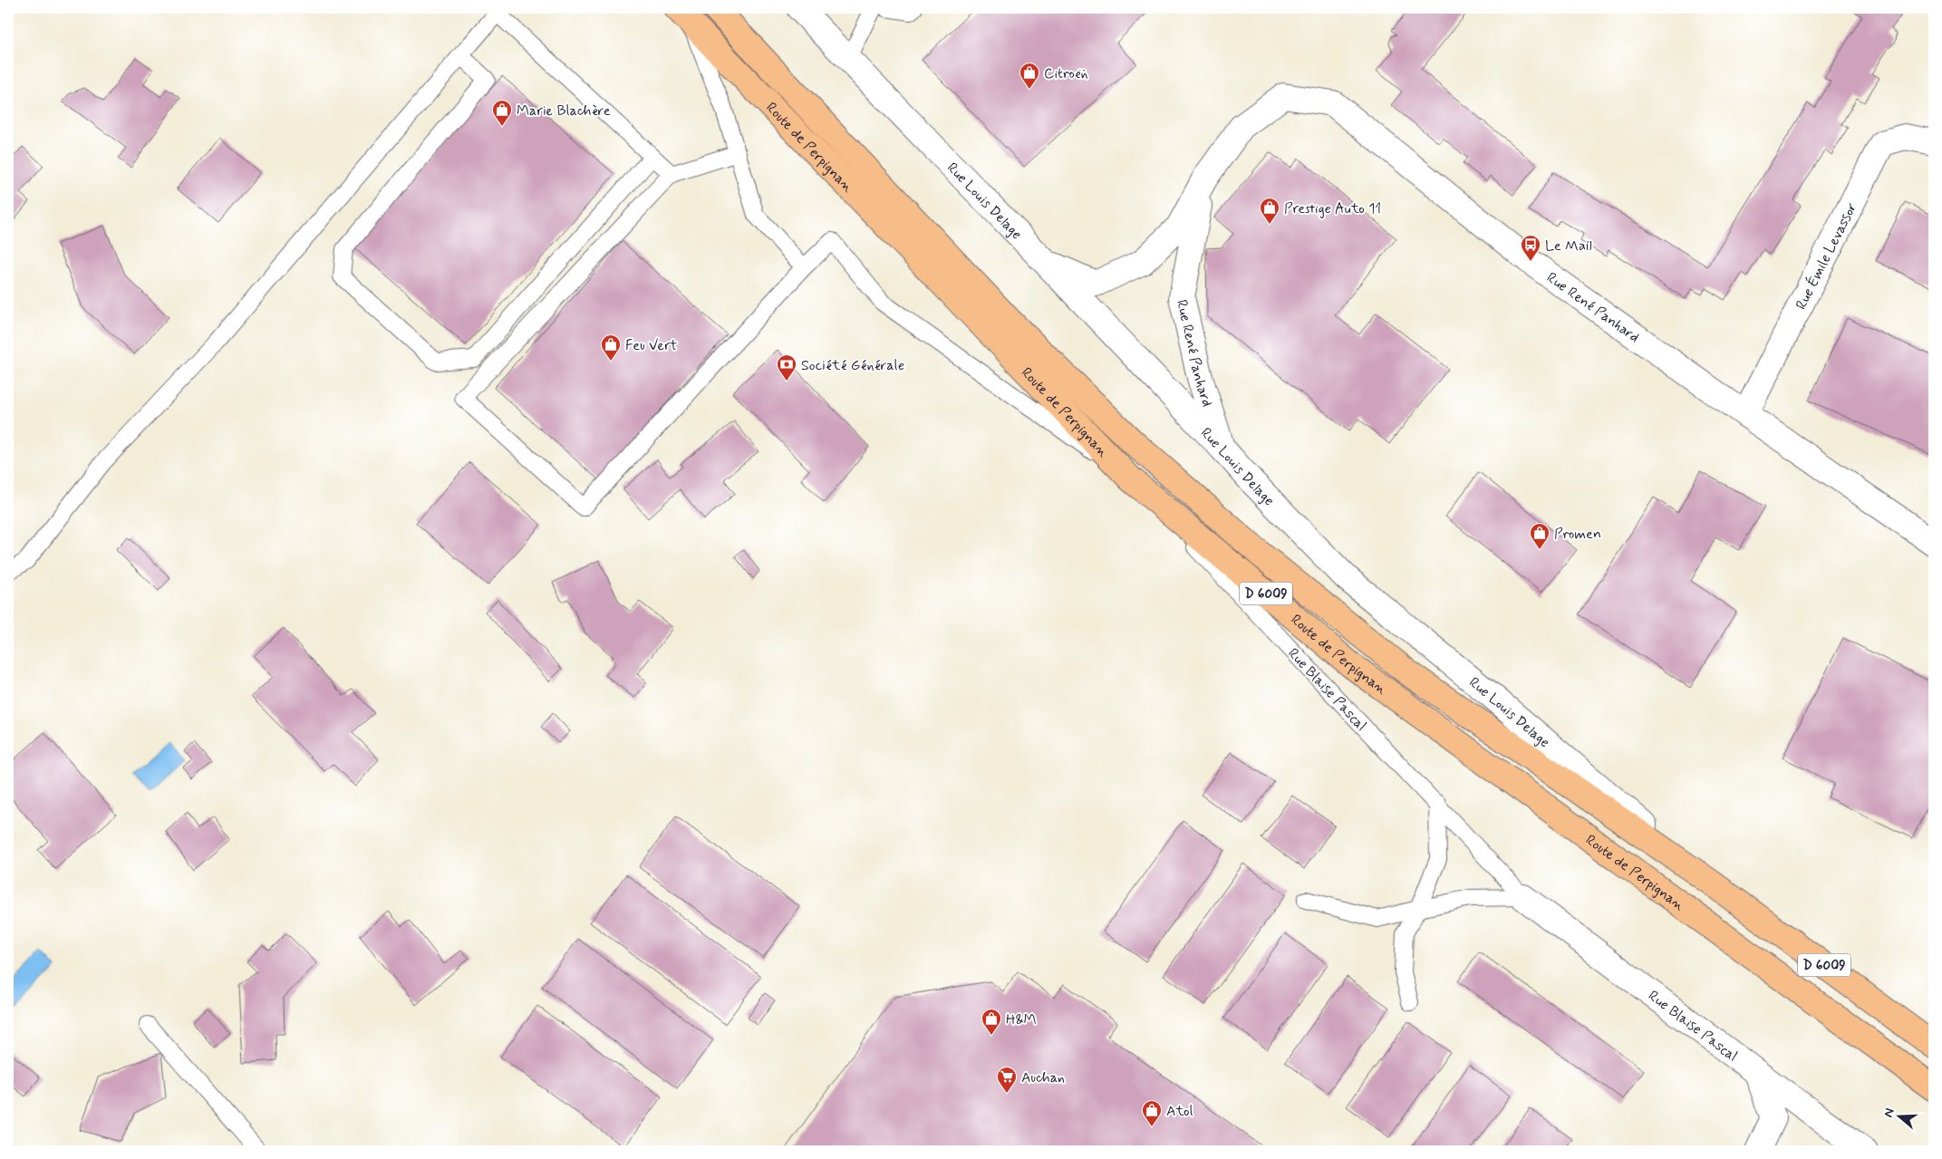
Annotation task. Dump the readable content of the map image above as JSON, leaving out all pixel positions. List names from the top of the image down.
{
  "streets": {
    "main road": ["Route de Perpignan", "D 6009"],
    "street": [
      "Rue Louis Delage",
      "Rue Émile Levassor",
      "Rue René Panhard",
      "Rue Blaise Pascal"
    ]
  },
  "crossings": [
    ["Route de Perpignan", "Rue Louis Delage"],
    ["Route de Perpignan", "Rue Blaise Pascal"],
    ["Rue Louis Delage", "Rue René Panhard"],
    ["Rue Émile Levassor", "Rue René Panhard"]
  ],
  "places": {
    "shop": [
      "Citroën",
      "Marie Blachère",
      "Prestige Auto 11",
      "Feu Vert",
      "Promen",
      "H&M",
      "Atol"
    ],
    "bus stop": ["Le Mail"],
    "bank": ["Société Générale"],
    "supermarket": ["Auchan"]
  },
  "north": "left"
}
